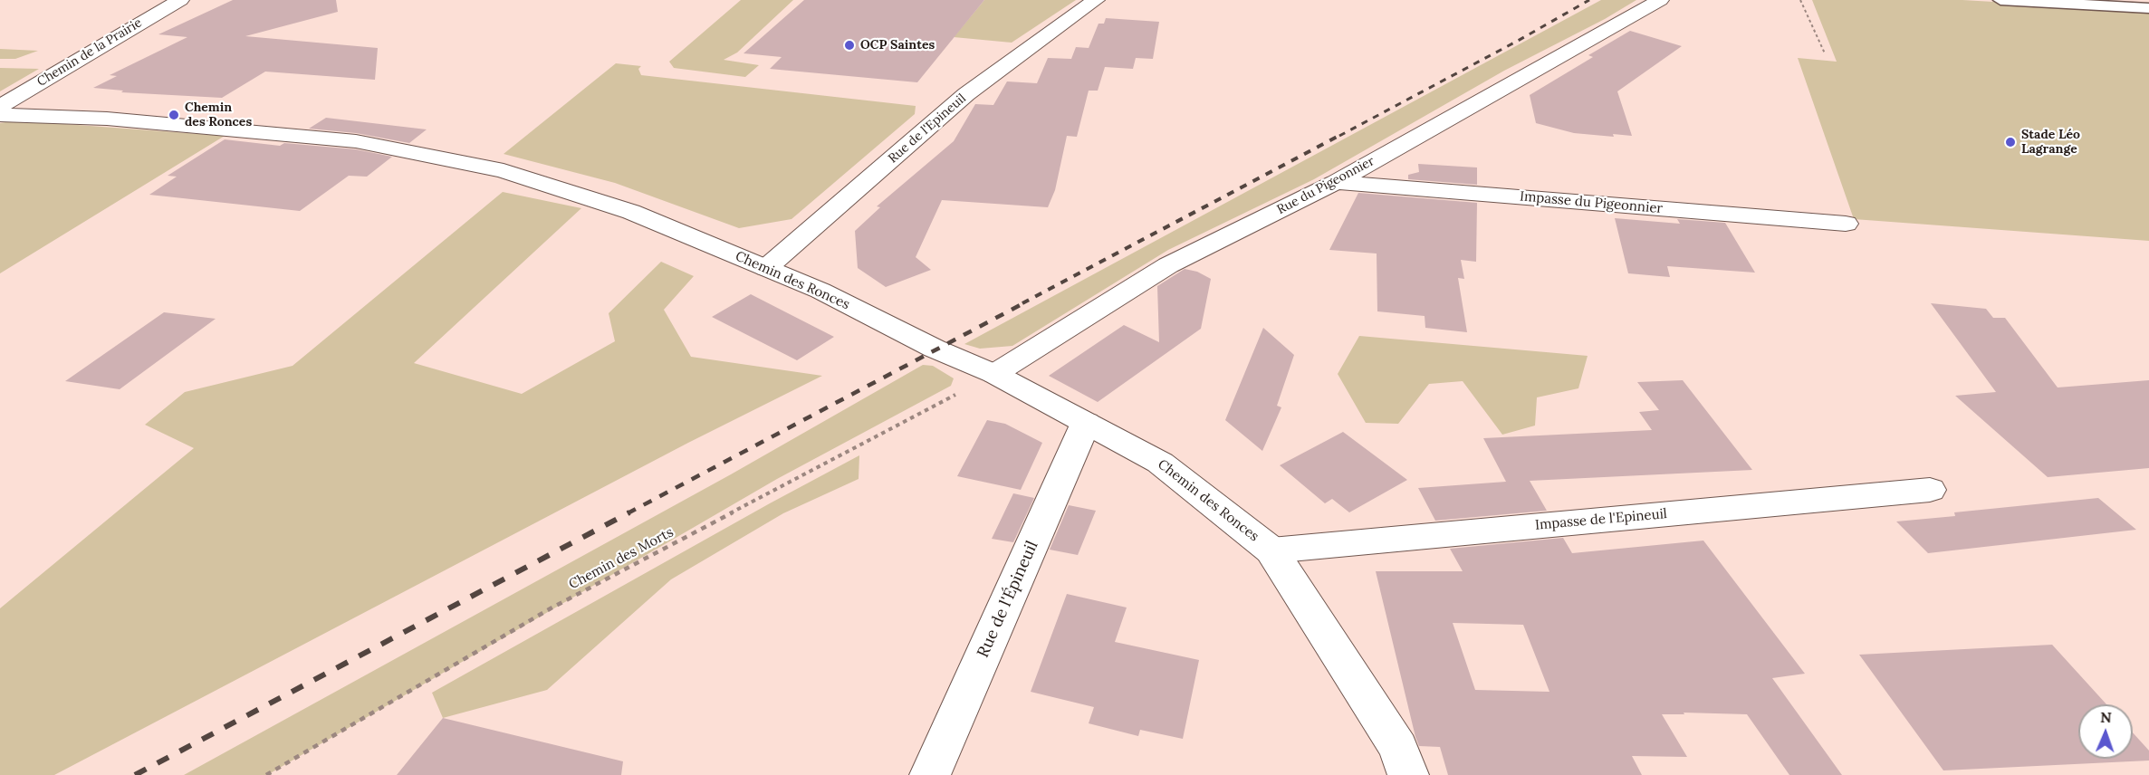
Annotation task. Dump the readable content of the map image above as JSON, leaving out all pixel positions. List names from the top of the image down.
{
  "streets": {
    "street": [
      "Chemin de la Prairie",
      "Rue de l'Epineuil",
      "Rue du Pigeonnier",
      "Impasse du Pigeonnier",
      "Chemin des Ronces",
      "Impasse de l'Epineuil",
      "Rue de l'Épineuil"
    ],
    "path": ["Chemin des Morts"]
  },
  "crossings": [
    ["Rue de l'Epineuil", "Chemin des Ronces"],
    ["Rue du Pigeonnier", "Impasse du Pigeonnier"],
    ["Rue du Pigeonnier", "Chemin des Ronces"],
    ["Rue du Pigeonnier", "Chemin des Morts"],
    ["Chemin des Ronces", "Impasse de l'Epineuil"],
    ["Chemin des Ronces", "Chemin des Morts"],
    ["Chemin des Ronces", "Rue de l'Épineuil"]
  ],
  "places": ["OCP Saintes", "Chemin des Ronces", "Stade Léo Lagrange"],
  "north": "top"
}
